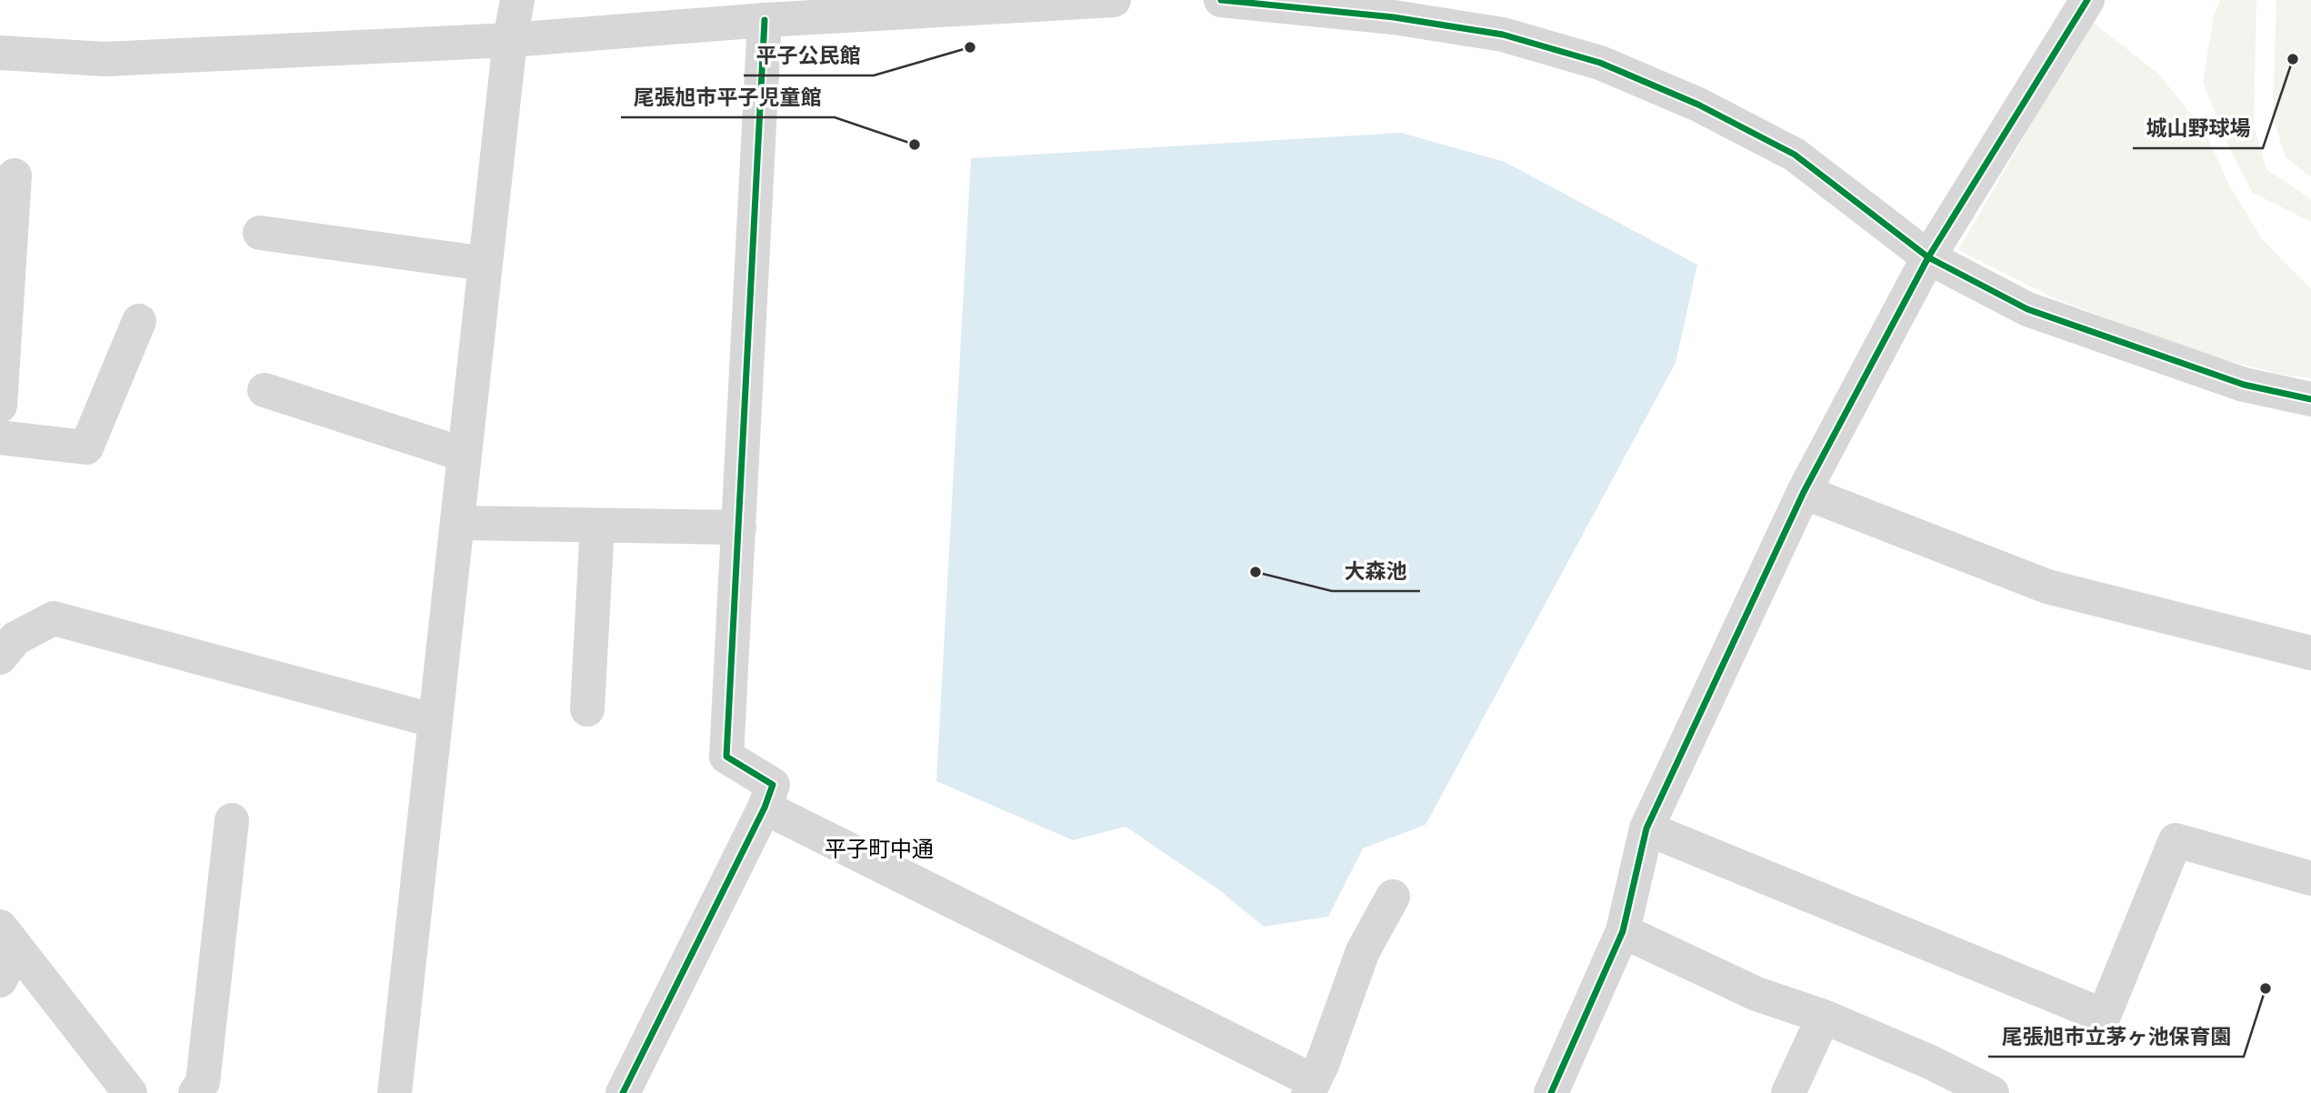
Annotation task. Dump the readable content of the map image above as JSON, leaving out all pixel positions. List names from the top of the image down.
{
  "districts": ["平子町中通"],
  "places": [
    "平子公民館",
    "城山野球場",
    "尾張旭市平子児童館",
    "大森池",
    "尾張旭市立茅ヶ池保育園"
  ]
}
